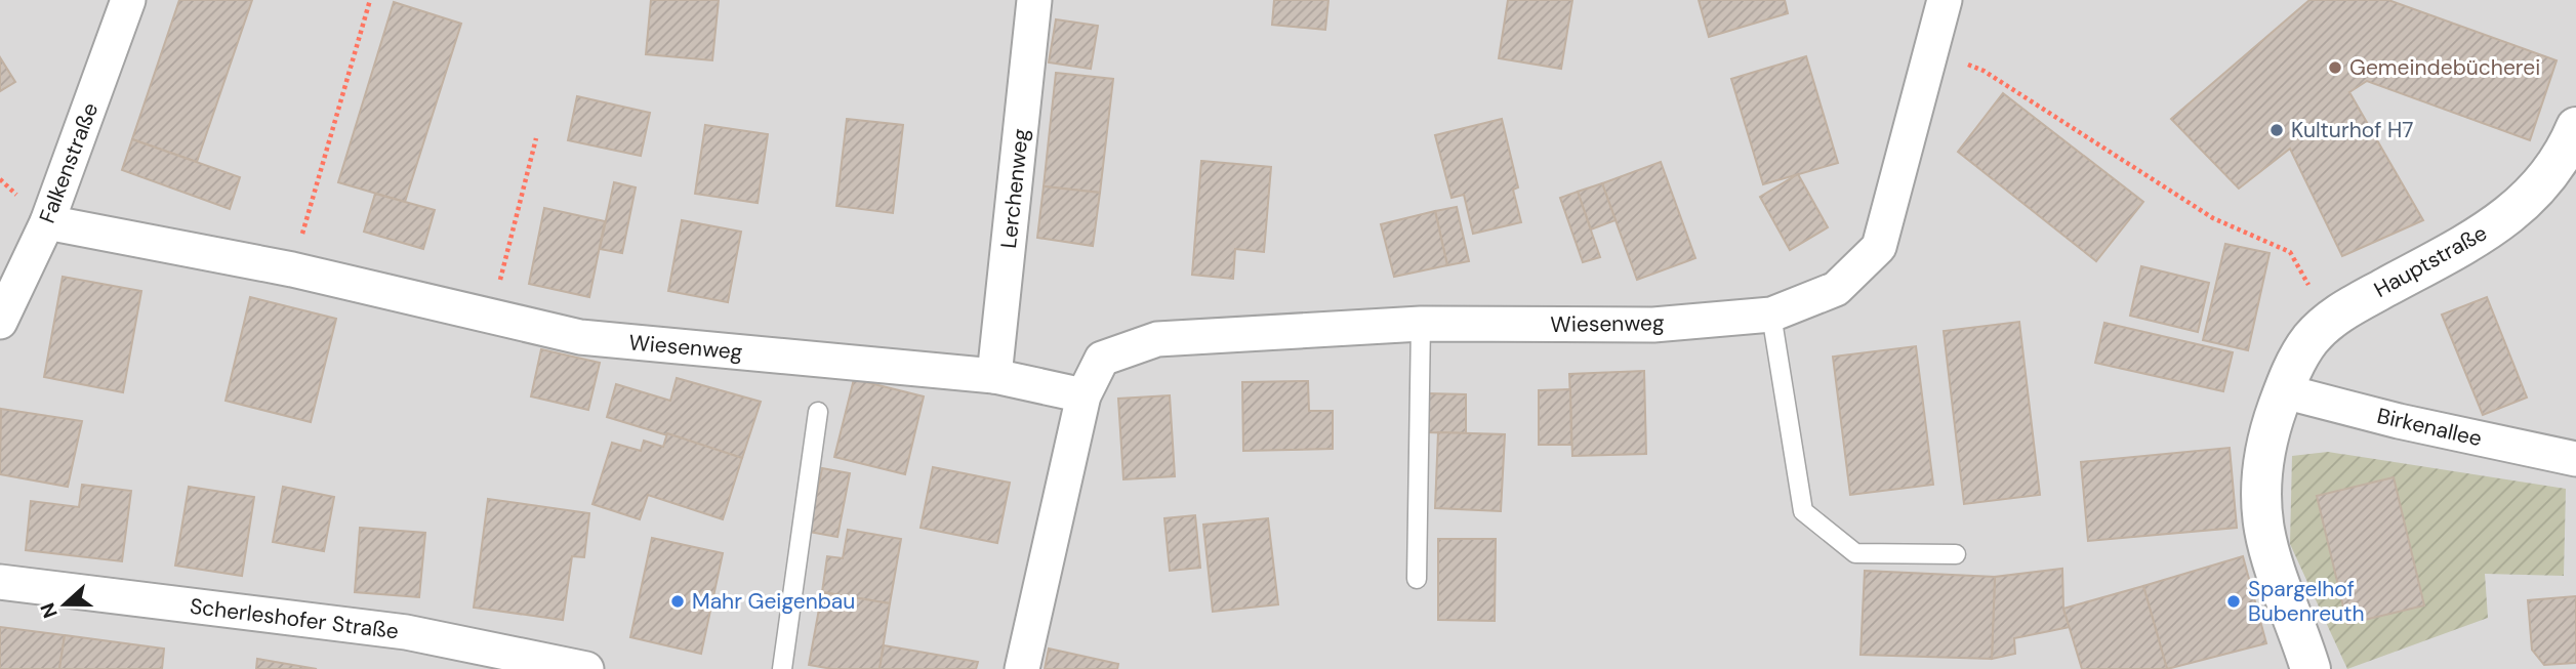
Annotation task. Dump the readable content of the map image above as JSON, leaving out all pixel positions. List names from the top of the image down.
{
  "streets": {
    "street": [
      "Falkenstraße",
      "Lerchenweg",
      "Hauptstraße",
      "Wiesenweg",
      "Birkenallee",
      "Scherleshofer Straße"
    ]
  },
  "crossings": [
    ["Falkenstraße", "Wiesenweg"],
    ["Lerchenweg", "Wiesenweg"],
    ["Hauptstraße", "Birkenallee"]
  ],
  "places": [
    "Gemeindebücherei",
    "Kulturhof H7",
    "Mahr Geigenbau",
    "Spargelhof Bubenreuth"
  ],
  "north": "left"
}
